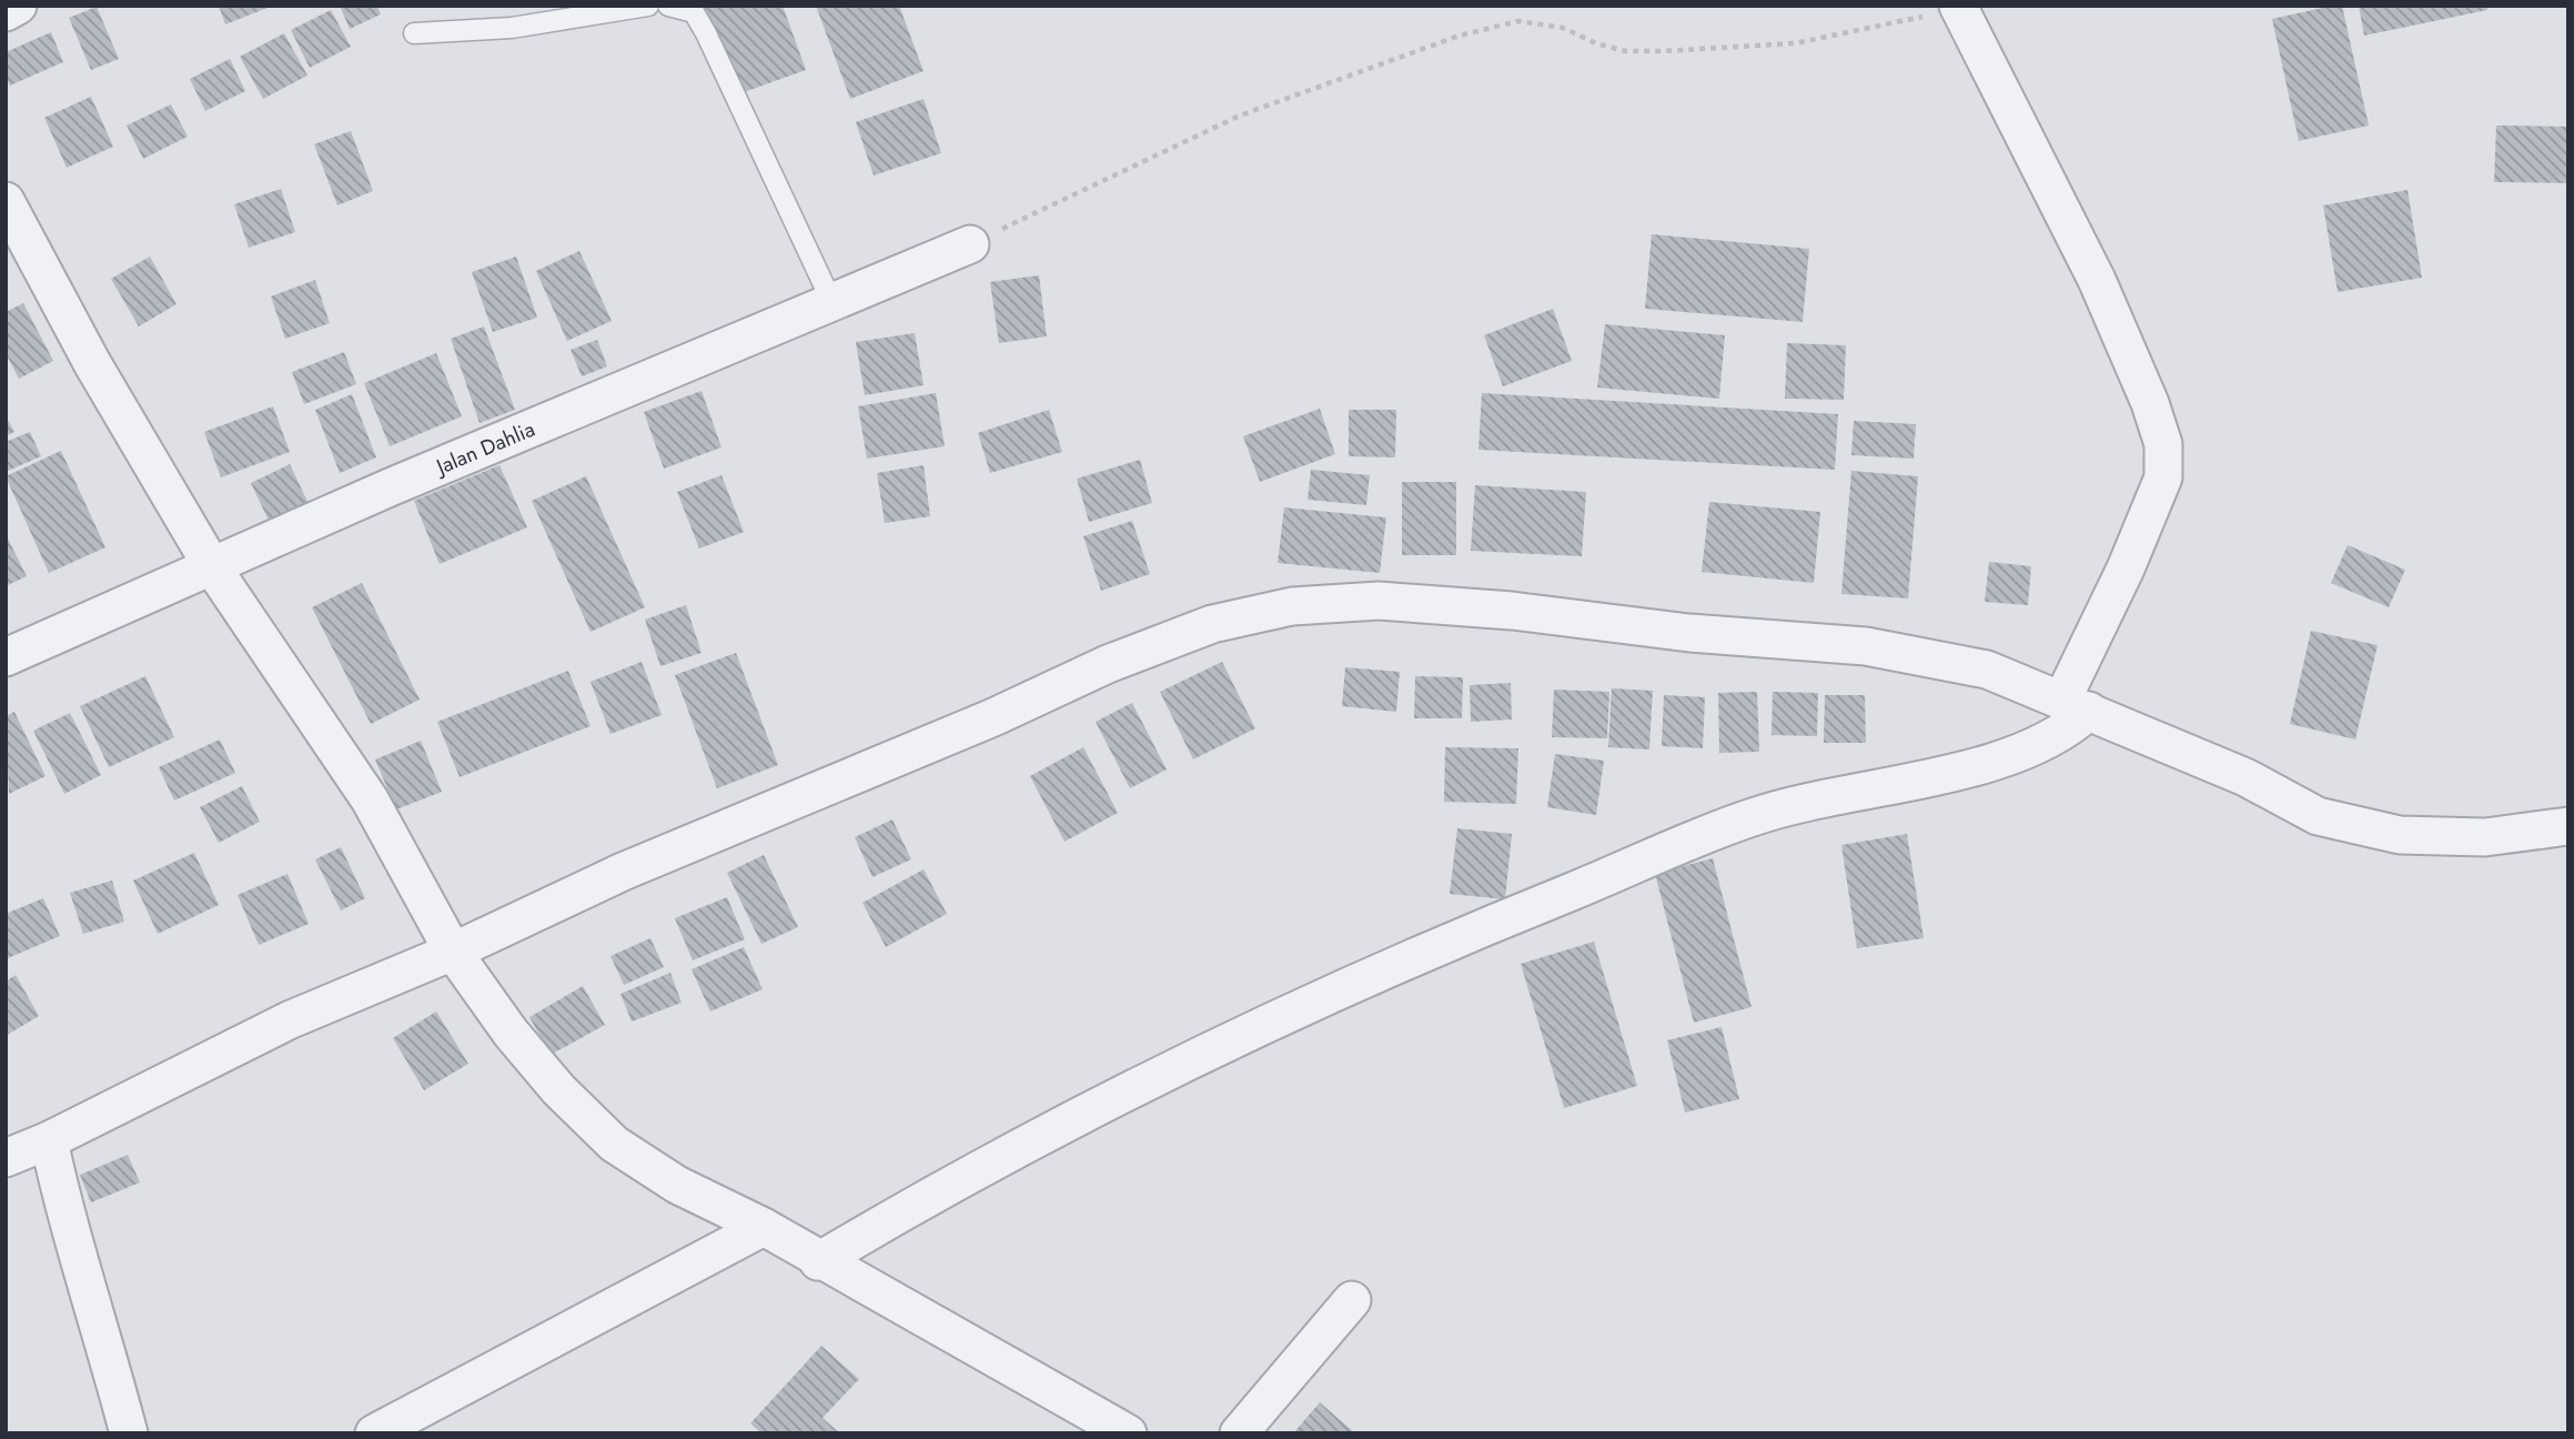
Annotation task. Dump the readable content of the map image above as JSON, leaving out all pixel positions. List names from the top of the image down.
{
  "streets": {
    "street": ["Jalan Dahlia"]
  }
}
